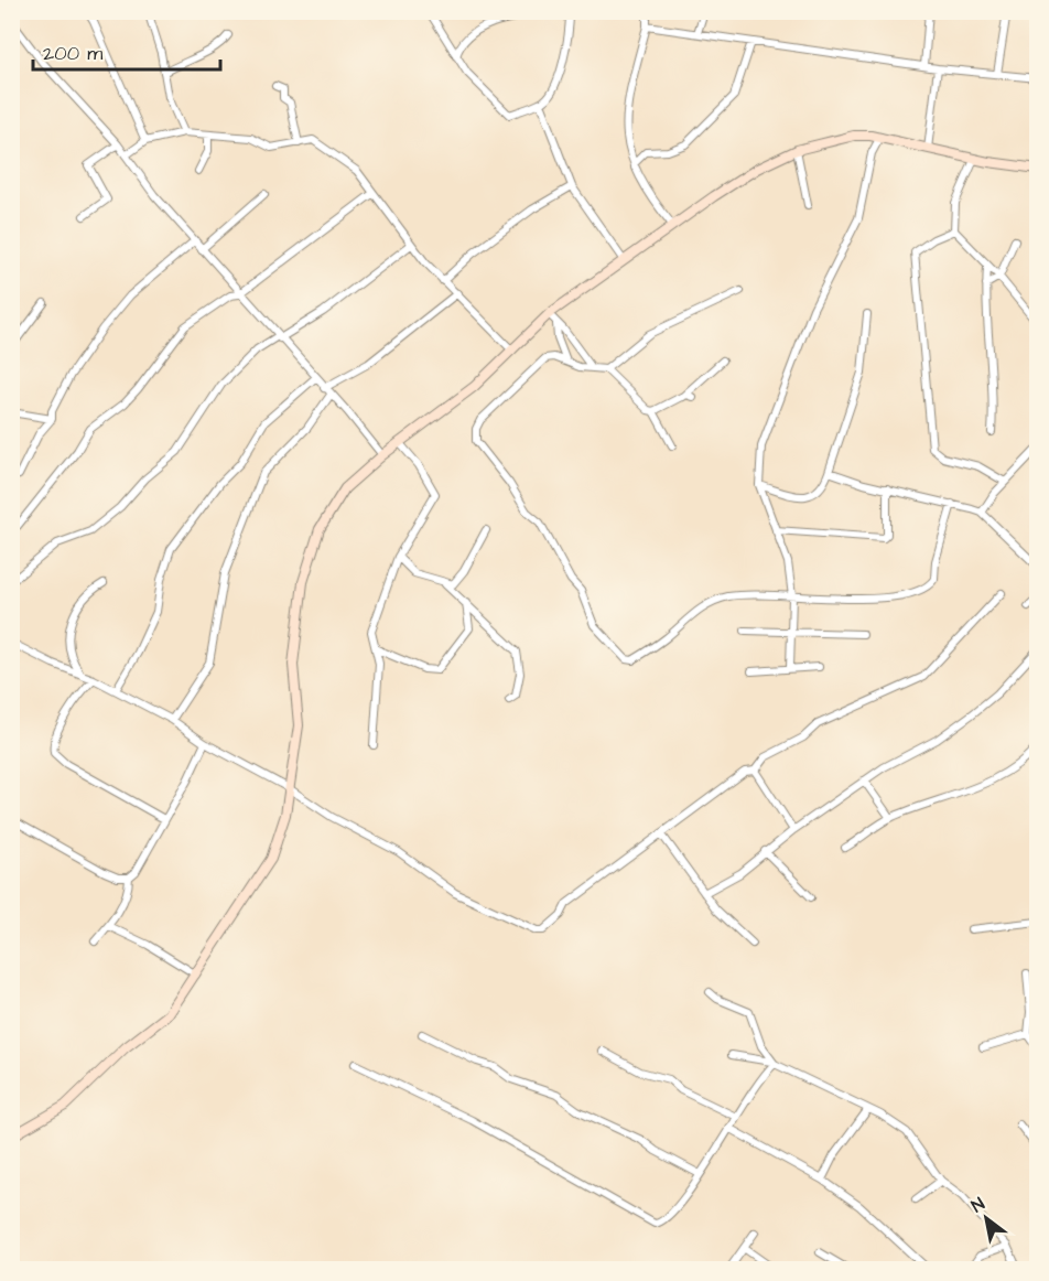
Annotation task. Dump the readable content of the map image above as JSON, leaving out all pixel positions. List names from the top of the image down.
{
  "scale_bar": "200 m",
  "north": "top left"
}
